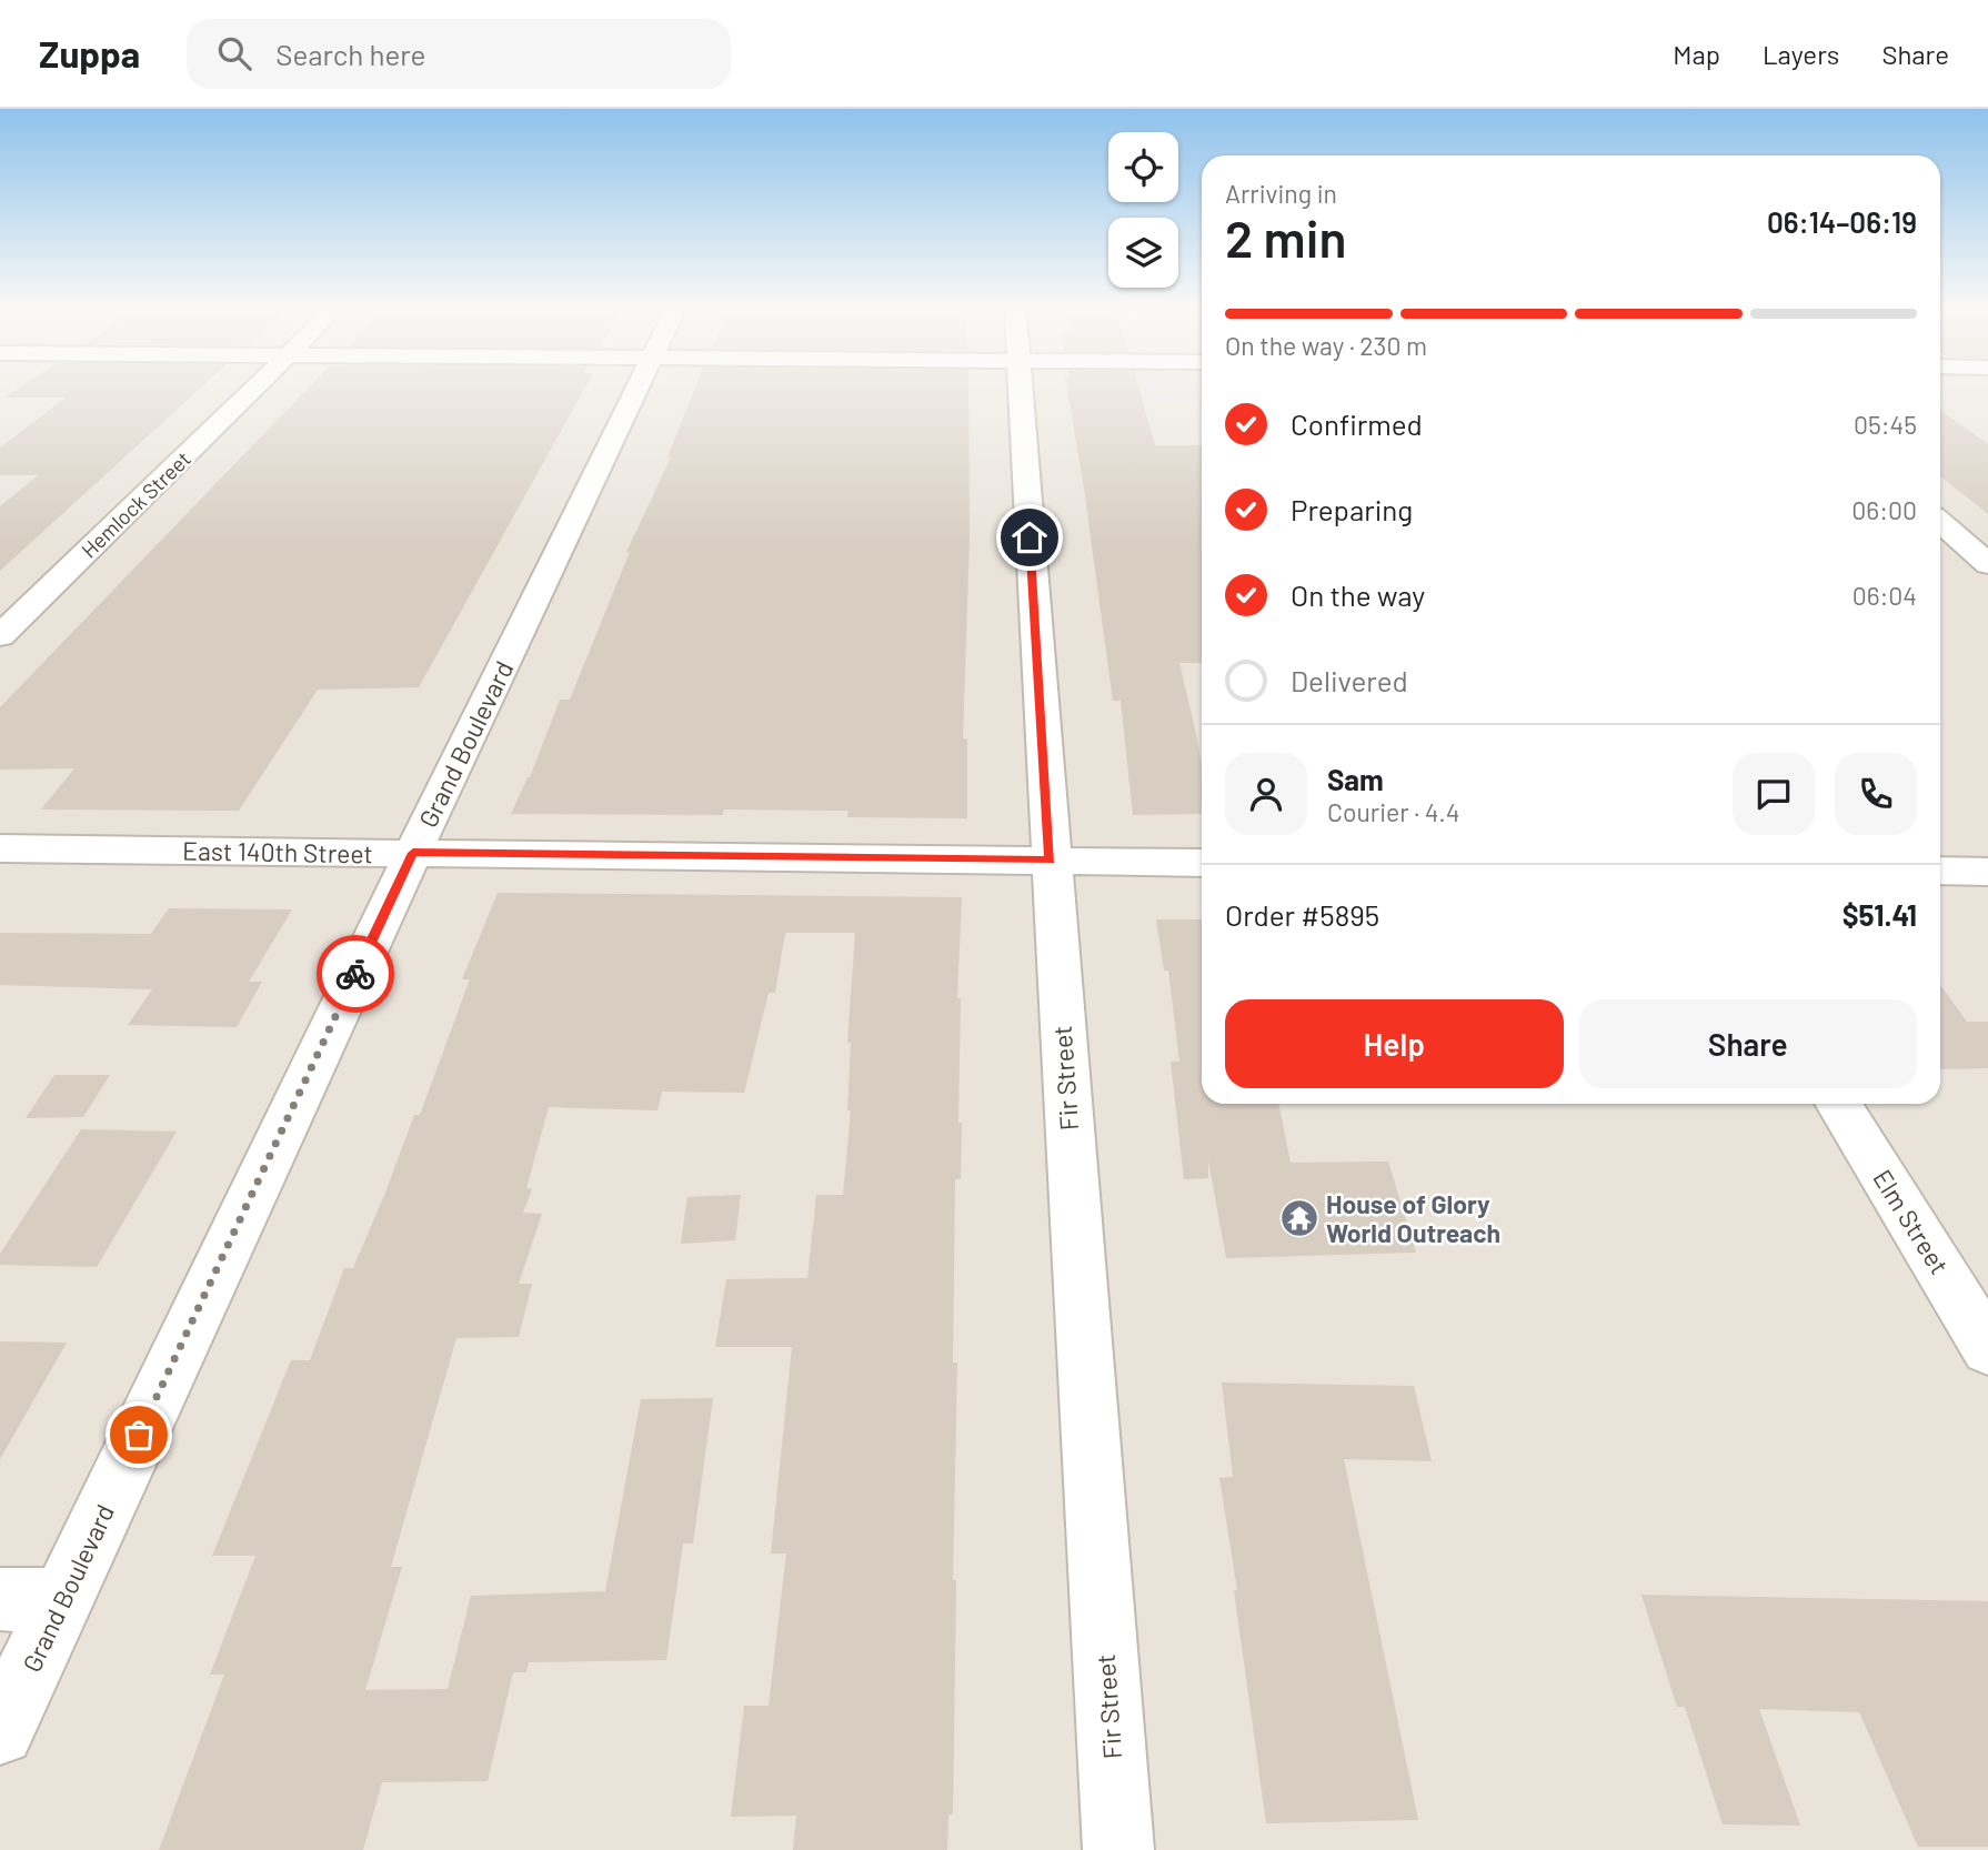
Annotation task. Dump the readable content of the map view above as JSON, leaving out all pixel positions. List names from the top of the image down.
{
  "streets": {
    "street": [
      "Hemlock Street",
      "Grand Boulevard",
      "East 140th Street",
      "Fir Street",
      "Elm Street"
    ]
  },
  "crossings": [
    ["Grand Boulevard", "East 140th Street"],
    ["East 140th Street", "Fir Street"]
  ],
  "places": {
    "temple": ["House of Glory World Outreach"]
  },
  "page": {
    "header": "Zuppa",
    "search": "Search here",
    "nav": ["Map", "Layers", "Share"],
    "heading": ["2 min", "Arriving in", "06:14–06:19"],
    "panel": [
      "Sam",
      "Courier · 4.4",
      "Order #5895",
      "$51.41"
    ],
    "bar": "On the way · 230 m",
    "list": [
      ["Confirmed", "05:45"],
      ["Preparing", "06:00"],
      ["On the way", "06:04"],
      "Delivered"
    ],
    "buttons": ["Help", "Share"]
  }
}
